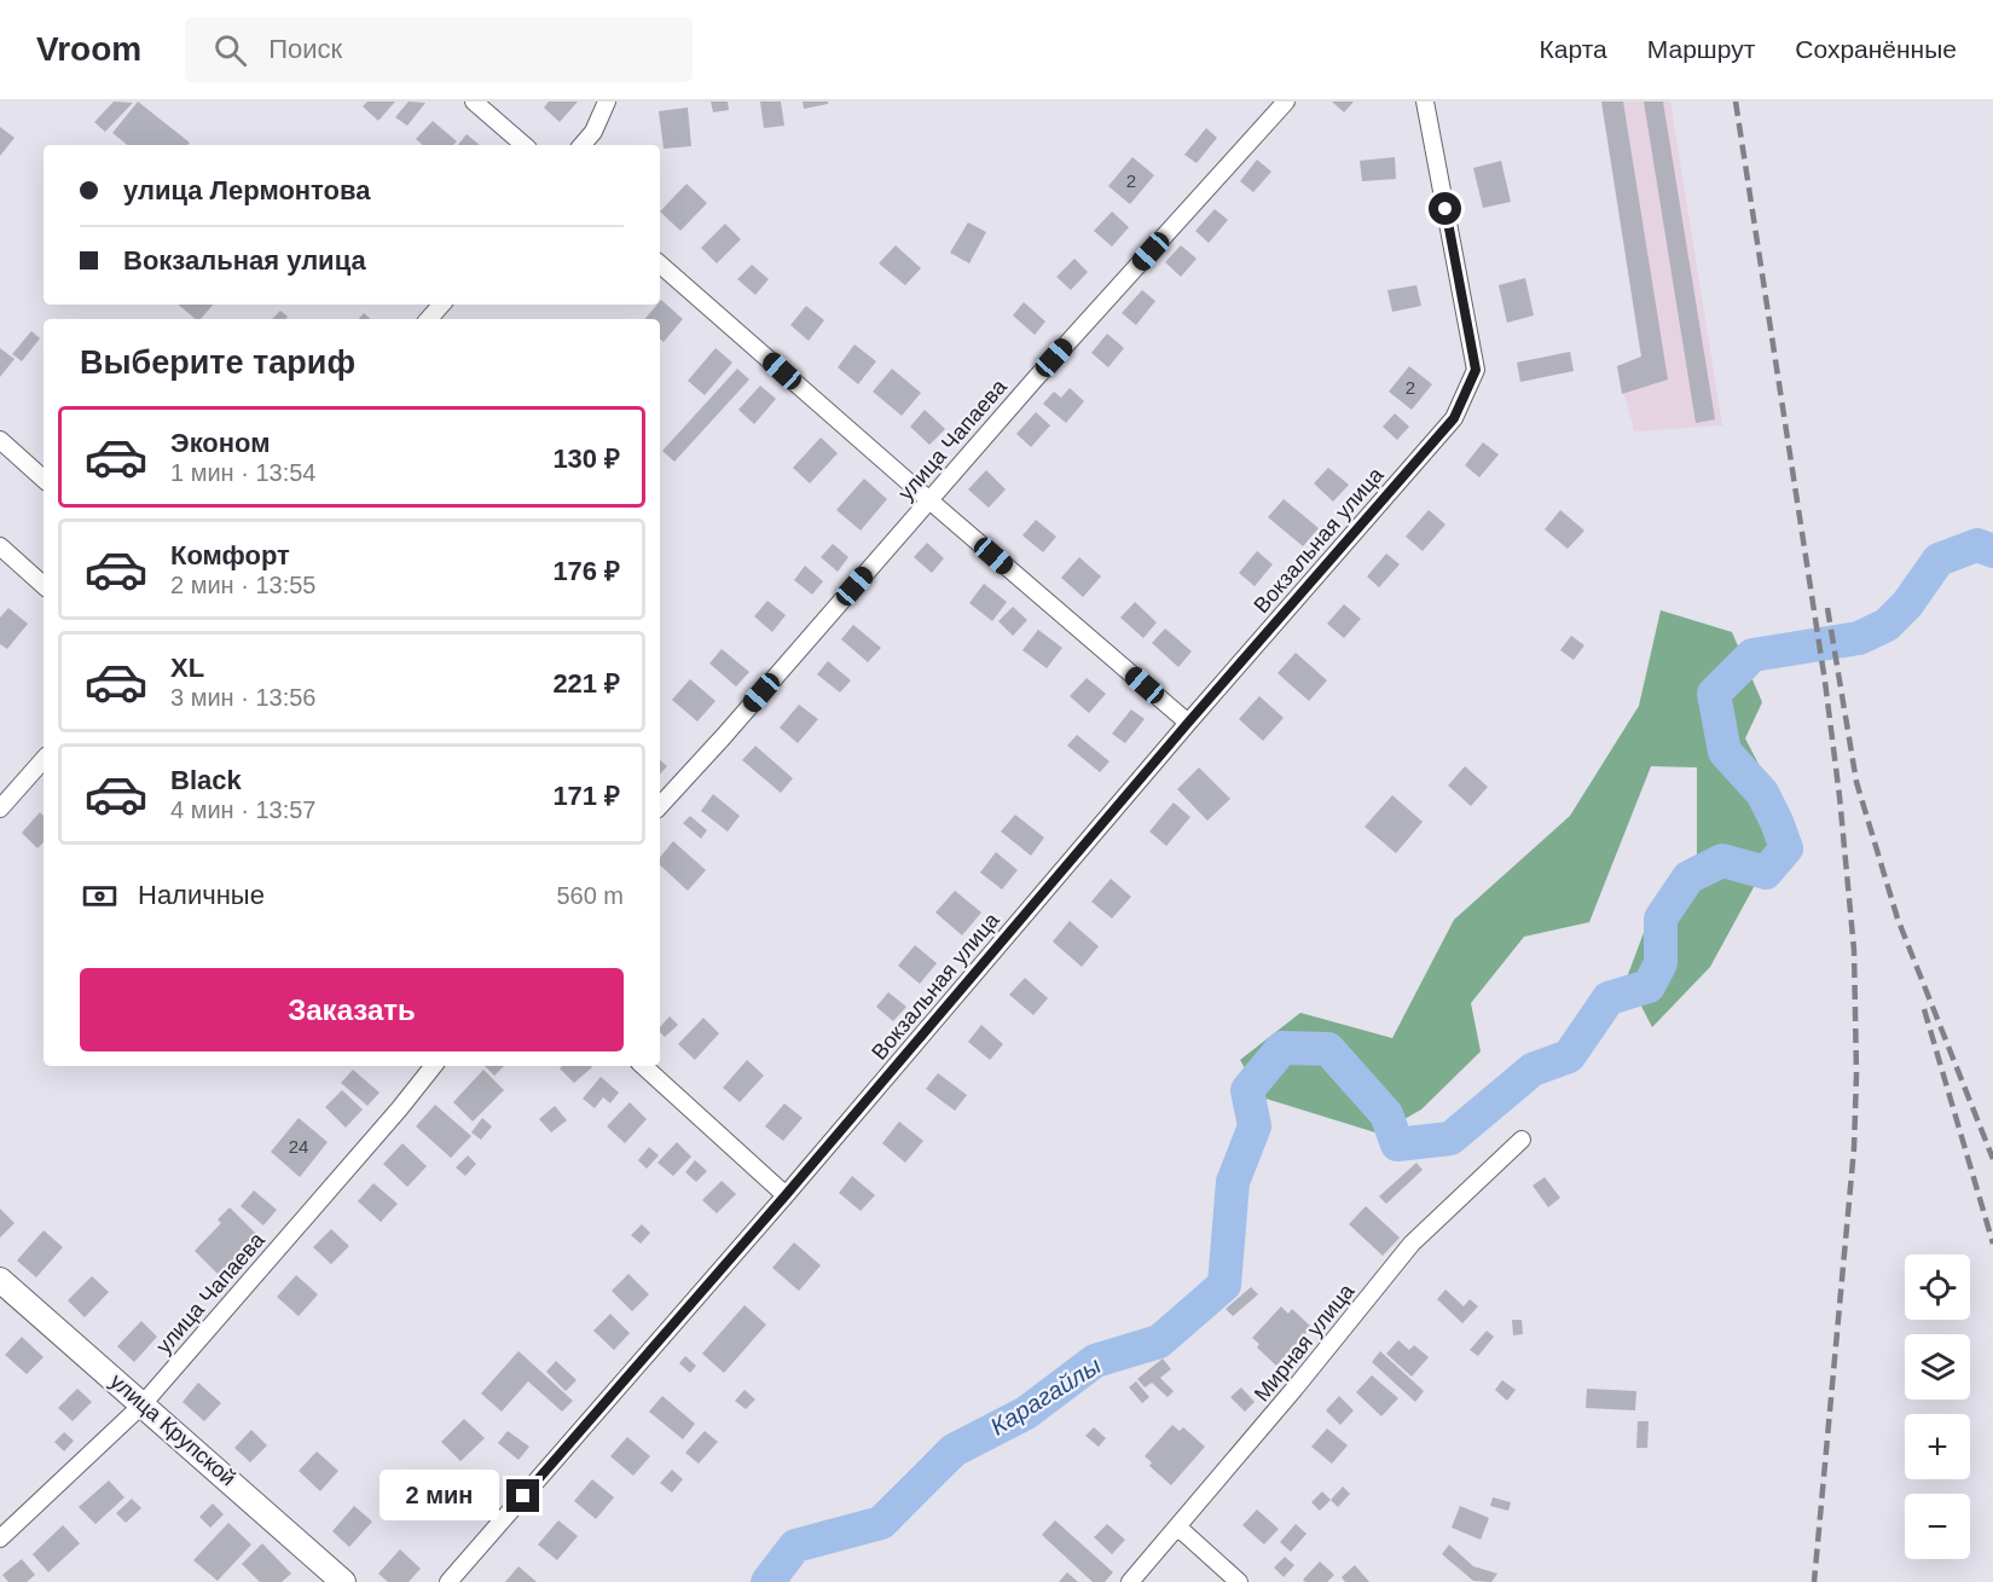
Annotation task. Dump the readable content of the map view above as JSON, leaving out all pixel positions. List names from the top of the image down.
{
  "streets": {
    "main road": ["улица Крупской"],
    "street": ["улица Чапаева", "Вокзальная улица", "Мирная улица"]
  },
  "crossings": [
    ["улица Чапаева", "улица Крупской"]
  ],
  "water": ["Карагайлы"],
  "house_numbers": ["2", "2", "24"],
  "page": {
    "header": "Vroom",
    "search": "Поиск",
    "nav": ["Карта", "Маршрут", "Сохранённые"],
    "banner": ["улица Лермонтова", "Вокзальная улица"],
    "heading": "Выберите тариф",
    "list": [
      {
        "name": "Эконом",
        "note": "1 мин · 13:54",
        "value": "130 ₽"
      },
      {
        "name": "Комфорт",
        "note": "2 мин · 13:55",
        "value": "176 ₽"
      },
      {
        "name": "XL",
        "note": "3 мин · 13:56",
        "value": "221 ₽"
      },
      {
        "name": "Black",
        "note": "4 мин · 13:57",
        "value": "171 ₽"
      }
    ],
    "pay": ["Наличные", "560 m"],
    "buttons": "Заказать",
    "map_buttons": ["+", "−"],
    "bubble": "2 мин"
  }
}
